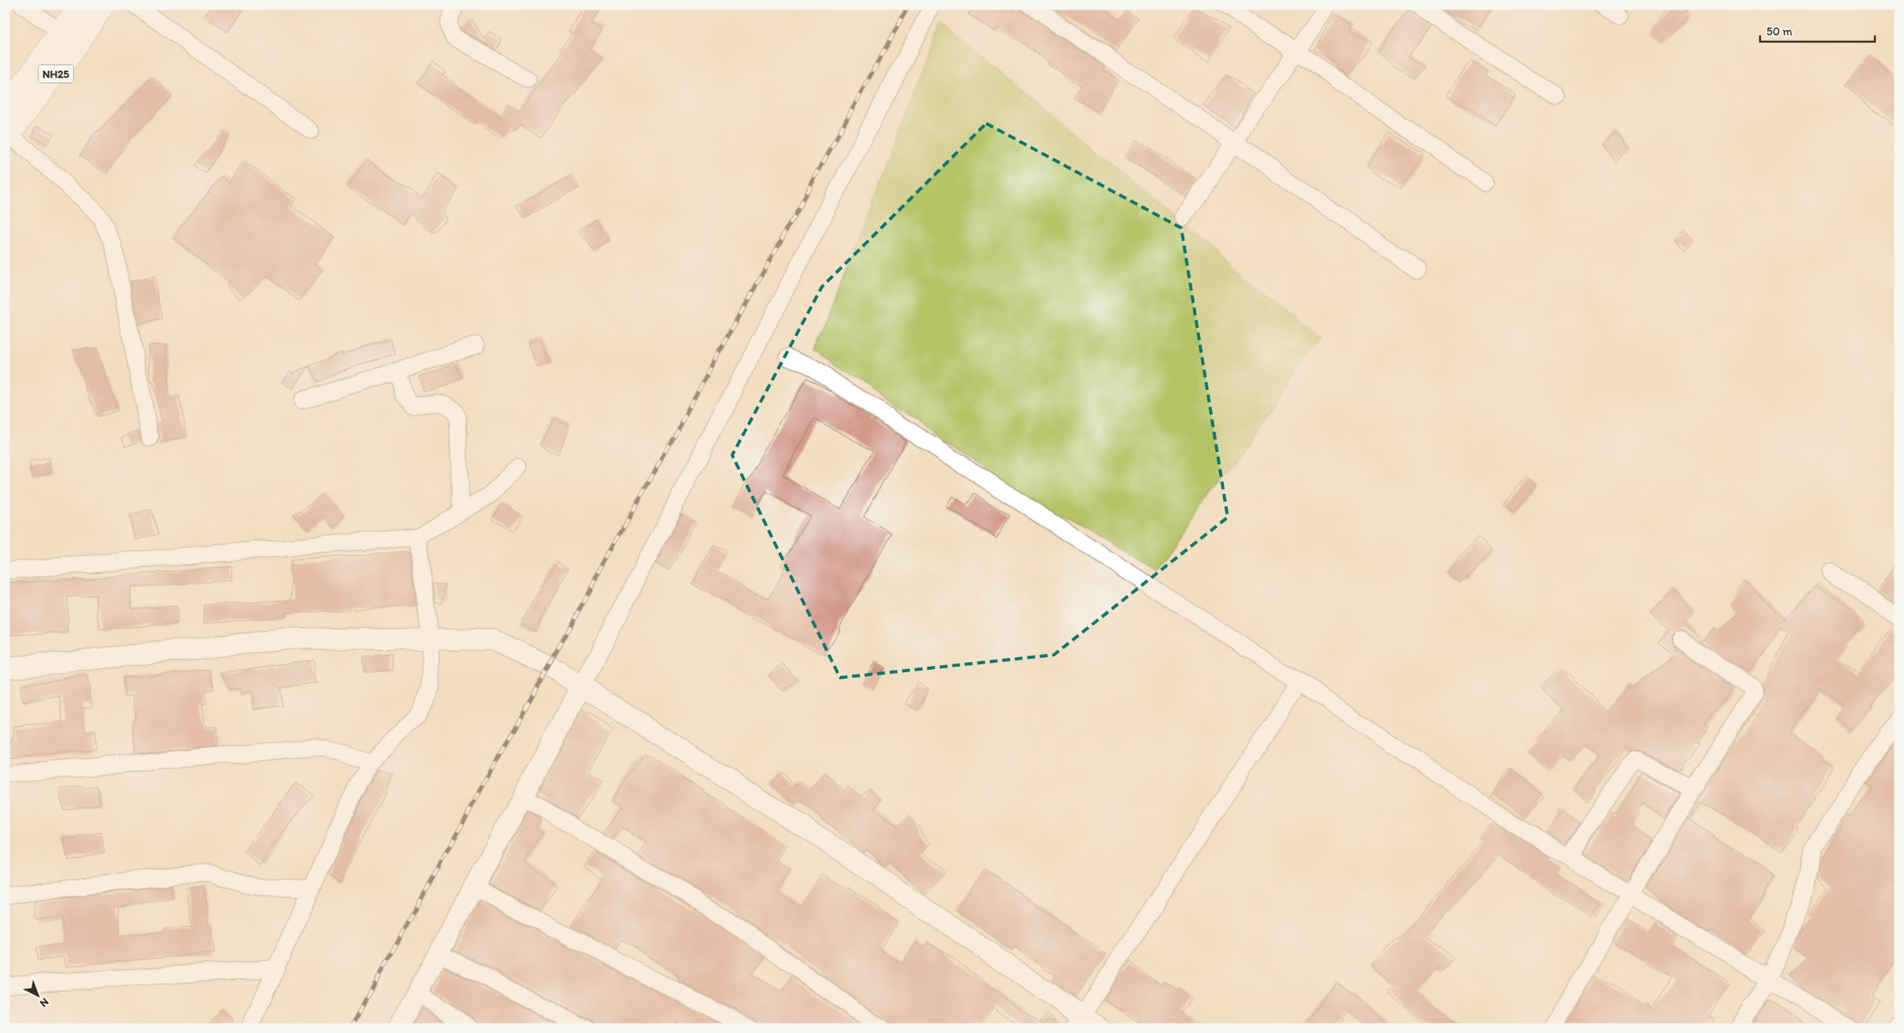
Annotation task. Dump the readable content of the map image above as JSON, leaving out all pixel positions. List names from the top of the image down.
{
  "streets": {
    "main road": ["NH25"]
  },
  "scale_bar": "50 m",
  "north": "bottom right"
}
